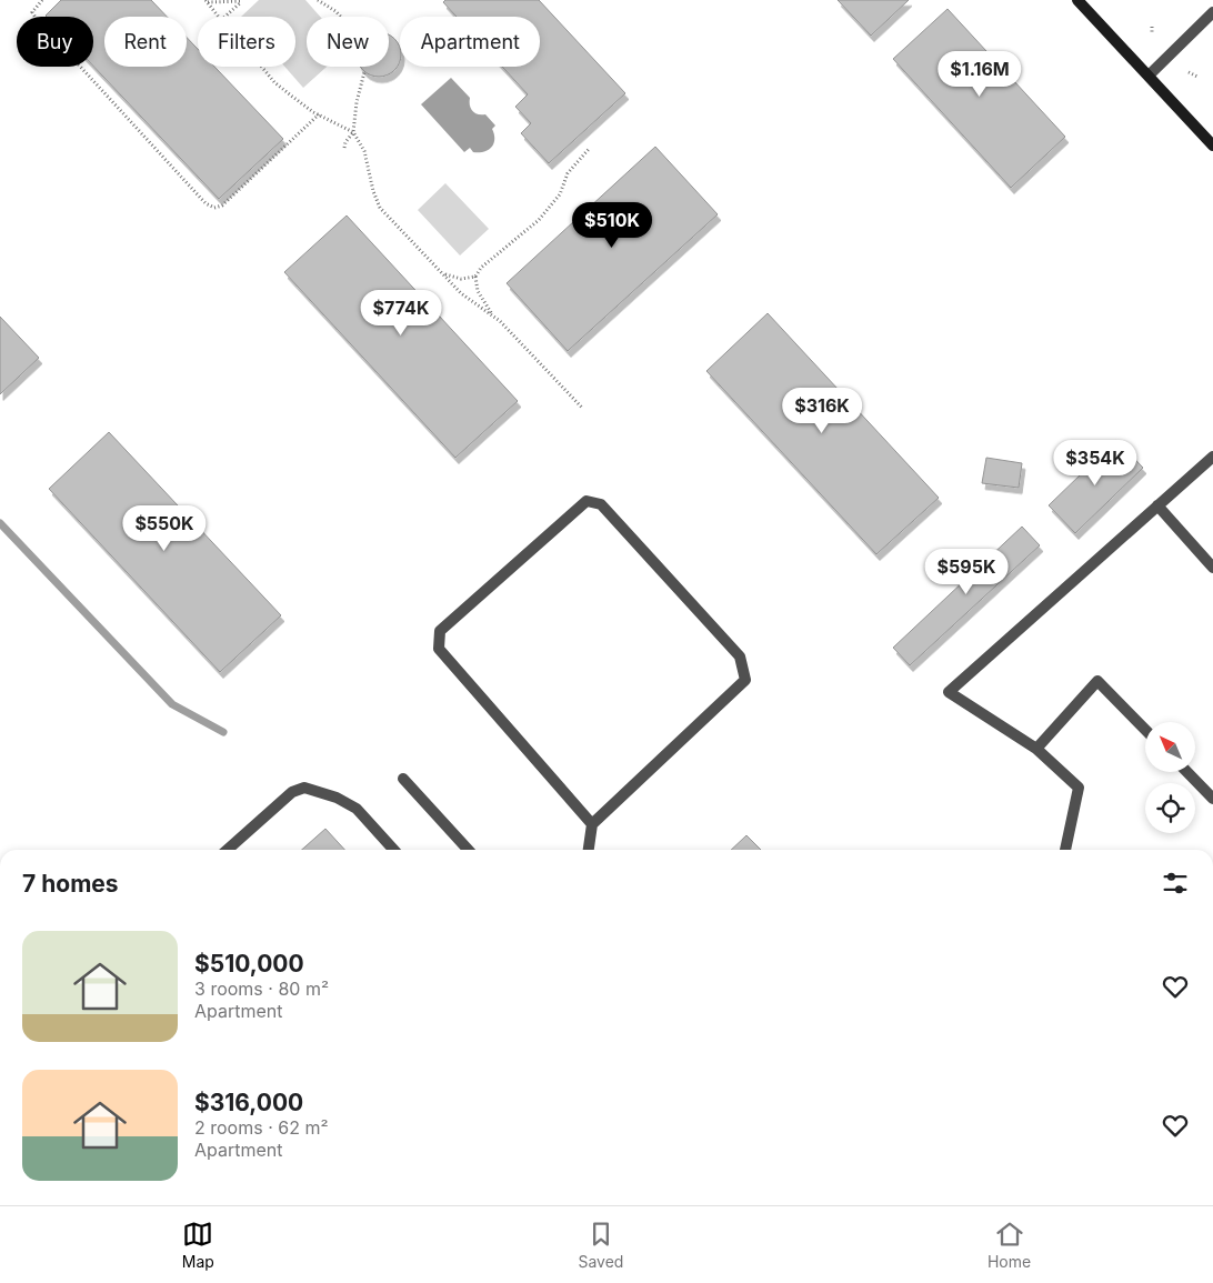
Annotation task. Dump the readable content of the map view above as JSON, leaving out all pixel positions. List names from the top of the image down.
{
  "north": "top left",
  "page": {
    "chip": [
      "Buy",
      "Rent",
      "Filters",
      "New",
      "Apartment"
    ],
    "price": [
      "$1.16M",
      "$510K",
      "$774K",
      "$316K",
      "$354K",
      "$550K",
      "$595K"
    ],
    "heading": "7 homes",
    "list": [
      {
        "name": "$510,000",
        "note": "3 rooms · 80 m² · Apartment"
      },
      {
        "name": "$316,000",
        "note": "2 rooms · 62 m² · Apartment"
      }
    ],
    "tabs": ["Map", "Saved", "Home"]
  }
}
